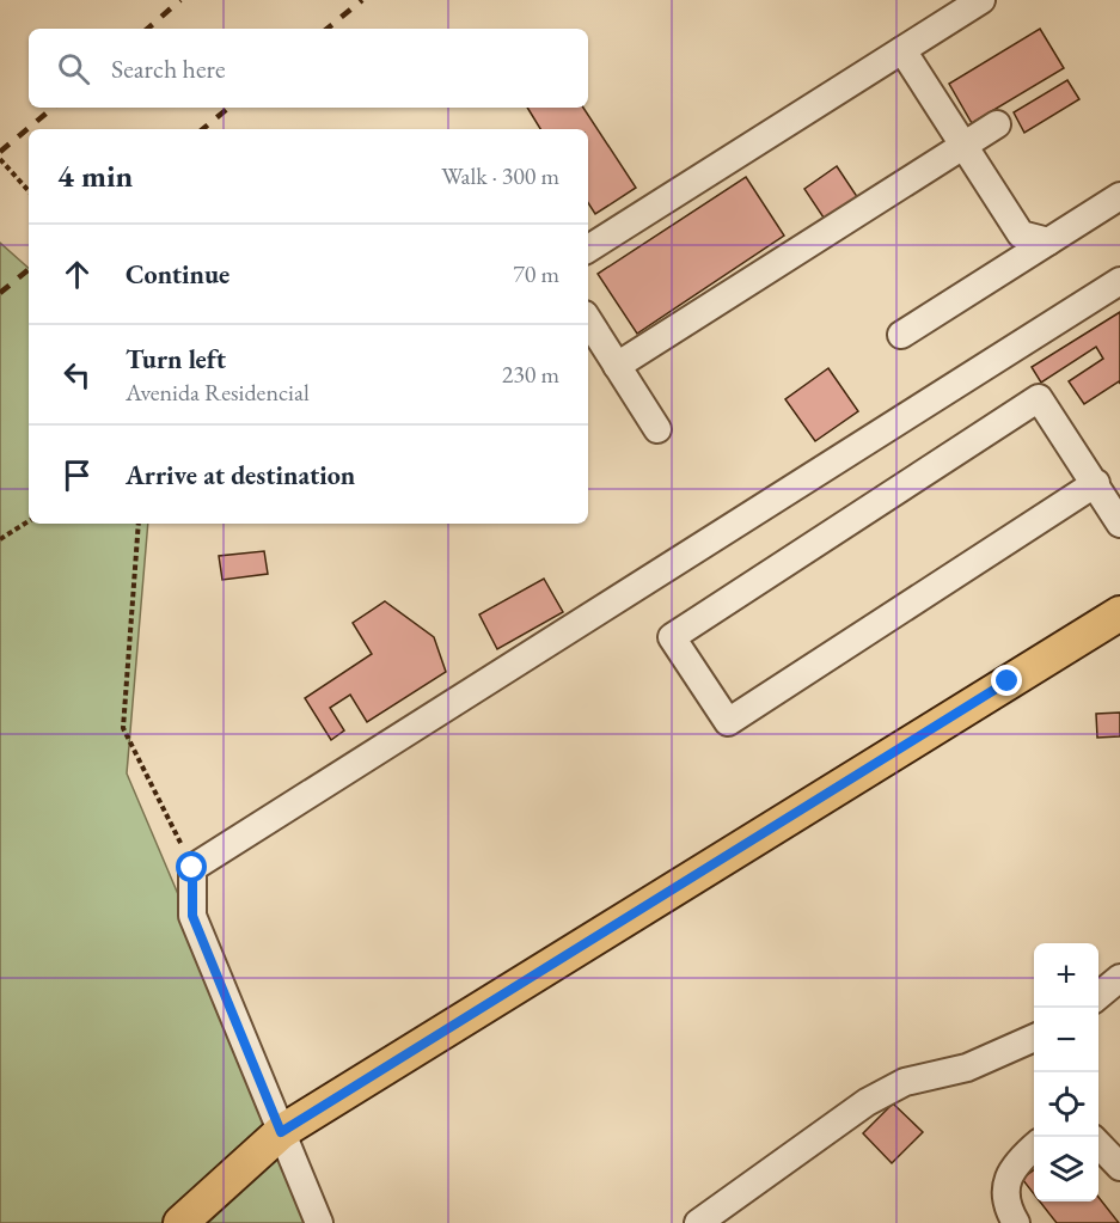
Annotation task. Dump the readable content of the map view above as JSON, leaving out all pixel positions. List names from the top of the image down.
{
  "page": {
    "search": "Search here",
    "heading": ["4 min", "Walk · 300 m"],
    "list": [
      ["Continue", "70 m"],
      ["Turn left", "Avenida Residencial", "230 m"],
      "Arrive at destination"
    ],
    "map_buttons": ["+", "−"]
  }
}
